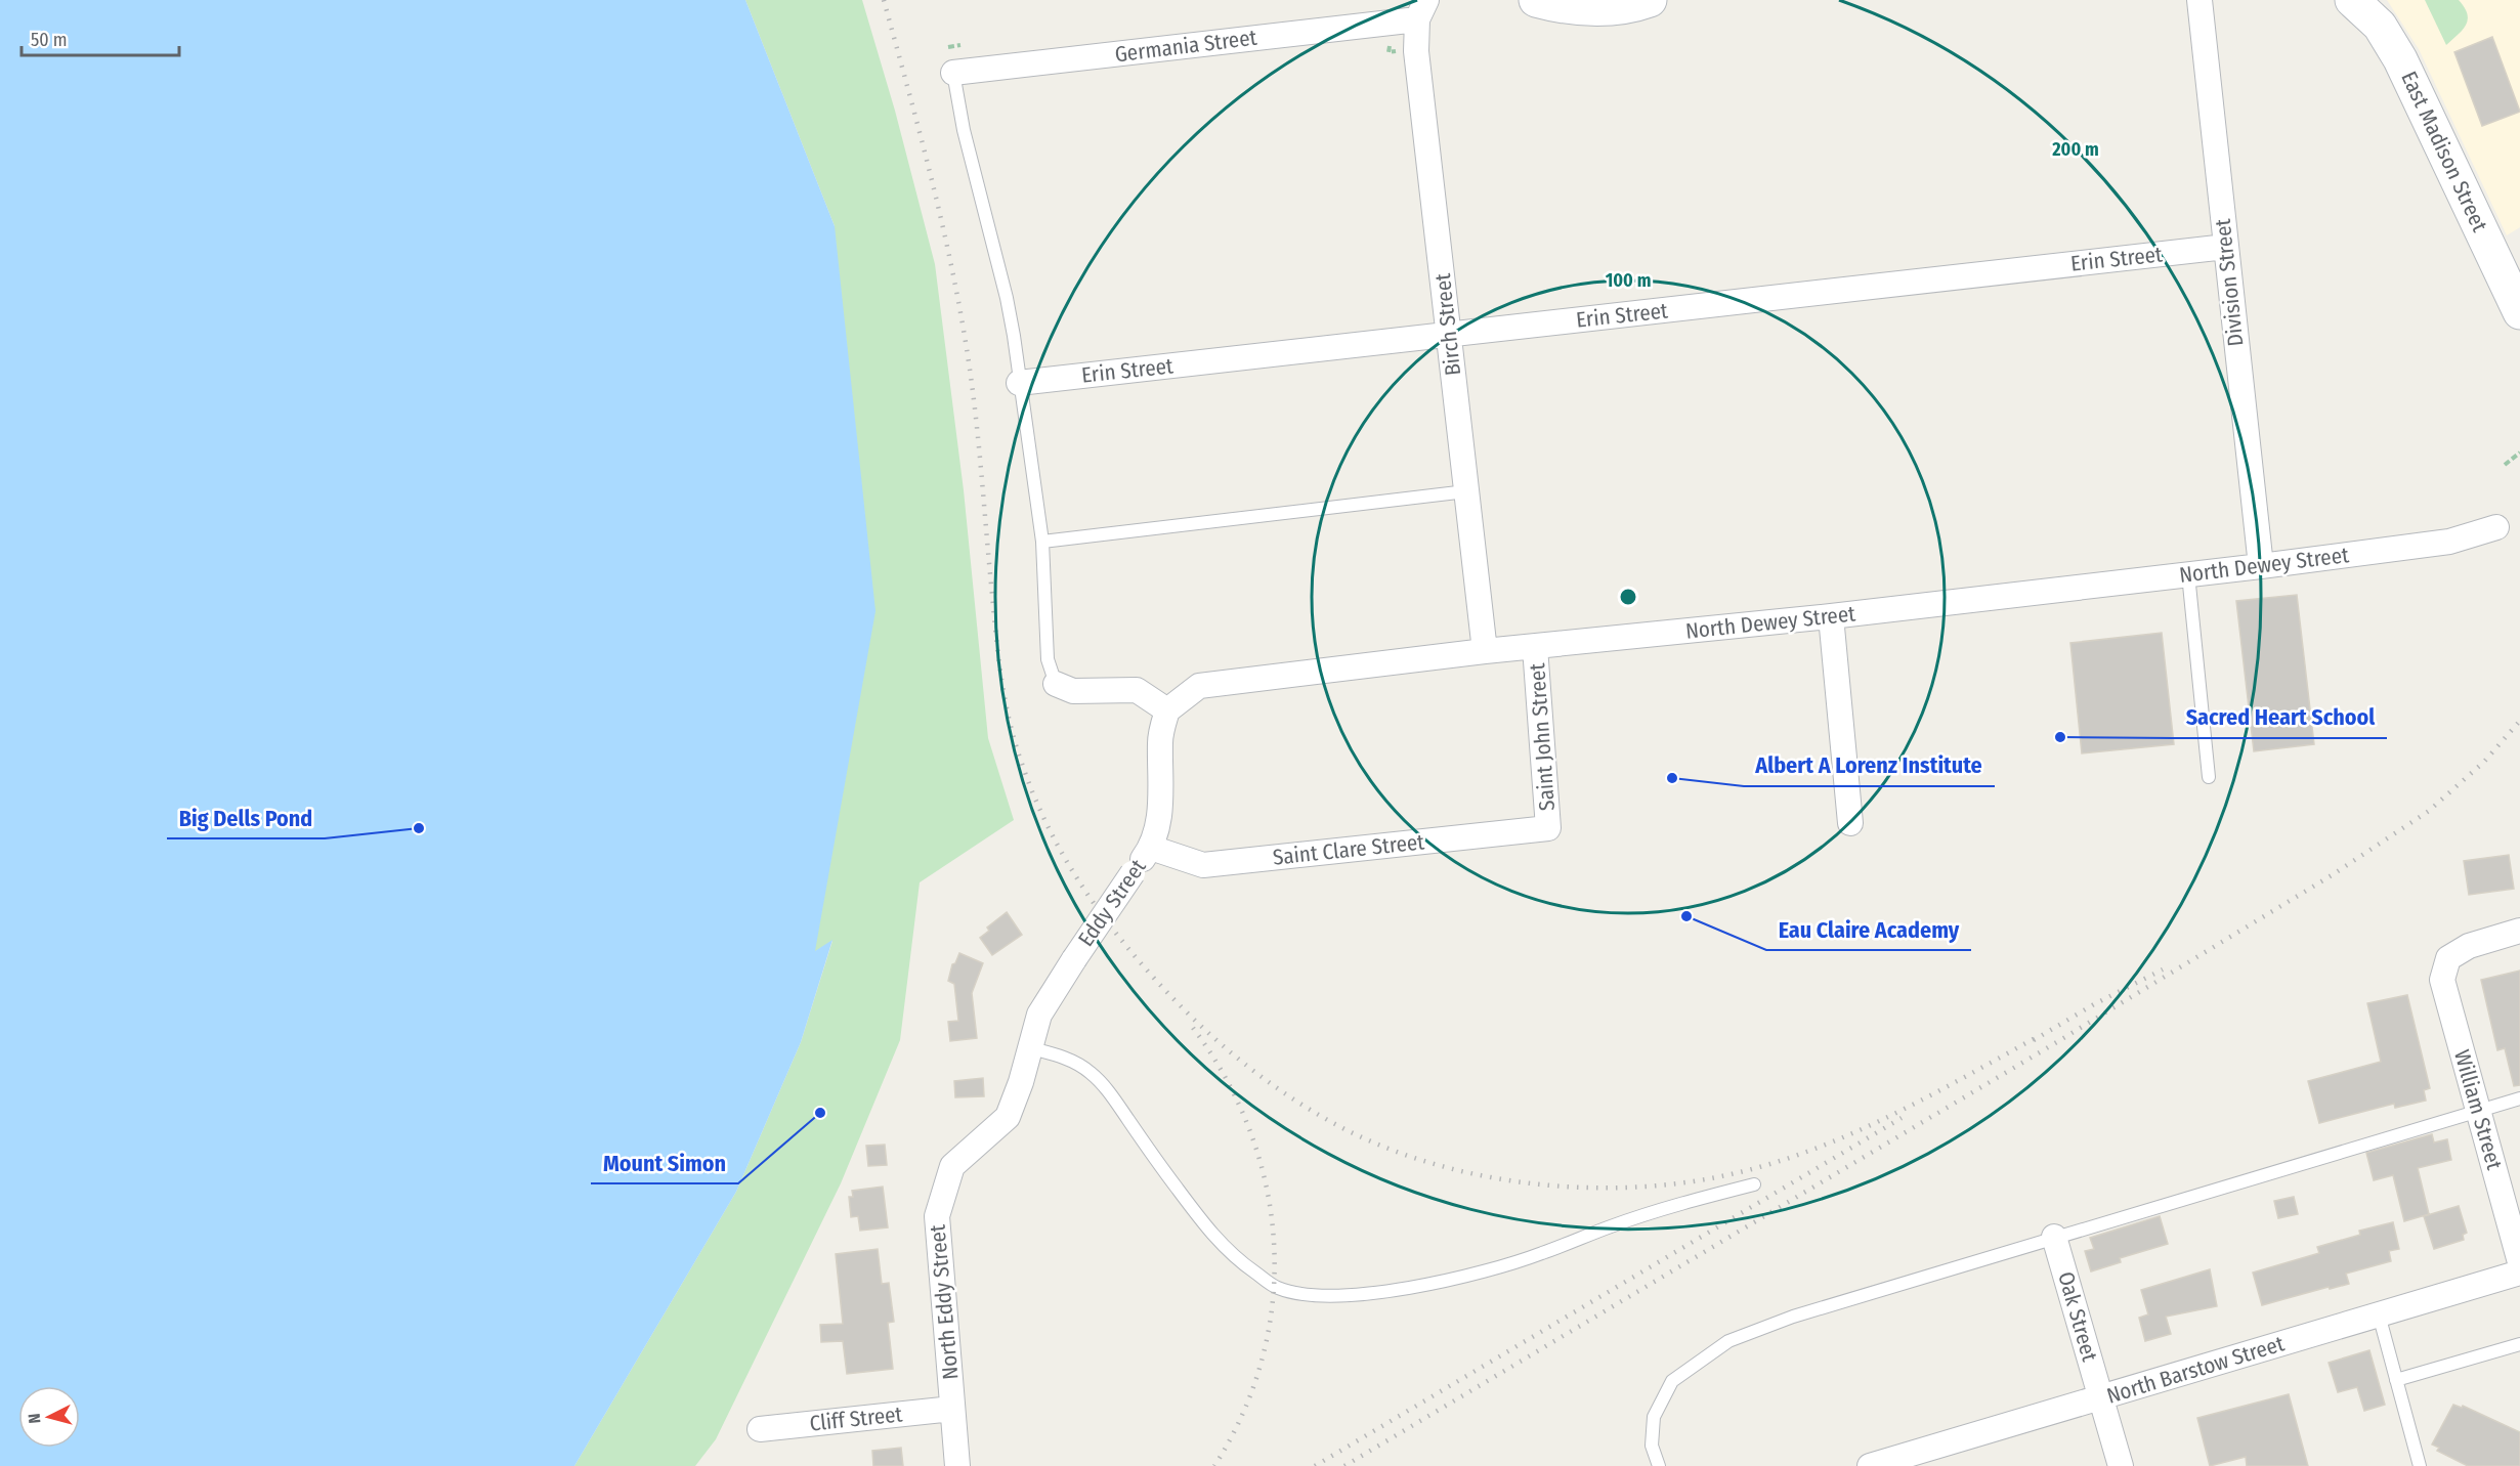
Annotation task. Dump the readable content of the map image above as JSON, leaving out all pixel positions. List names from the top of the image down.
{
  "streets": {
    "main road": ["East Madison Street"],
    "street": [
      "Germania Street",
      "Erin Street",
      "Division Street",
      "Birch Street",
      "North Dewey Street",
      "Saint John Street",
      "Saint Clare Street",
      "Eddy Street",
      "William Street",
      "North Eddy Street",
      "Oak Street",
      "North Barstow Street",
      "Cliff Street"
    ]
  },
  "crossings": [
    ["Germania Street", "Birch Street"],
    ["Erin Street", "Division Street"],
    ["Erin Street", "Birch Street"],
    ["Division Street", "North Dewey Street"],
    ["Birch Street", "North Dewey Street"],
    ["North Dewey Street", "Saint John Street"],
    ["Saint John Street", "Saint Clare Street"],
    ["Saint Clare Street", "Eddy Street"],
    ["Eddy Street", "North Eddy Street"],
    ["North Eddy Street", "Cliff Street"],
    ["Oak Street", "North Barstow Street"]
  ],
  "places": [
    "Sacred Heart School",
    "Albert A Lorenz Institute",
    "Big Dells Pond",
    "Eau Claire Academy",
    "Mount Simon"
  ],
  "scale_bar": "50 m",
  "north": "left",
  "rings": ["200 m", "100 m"]
}
